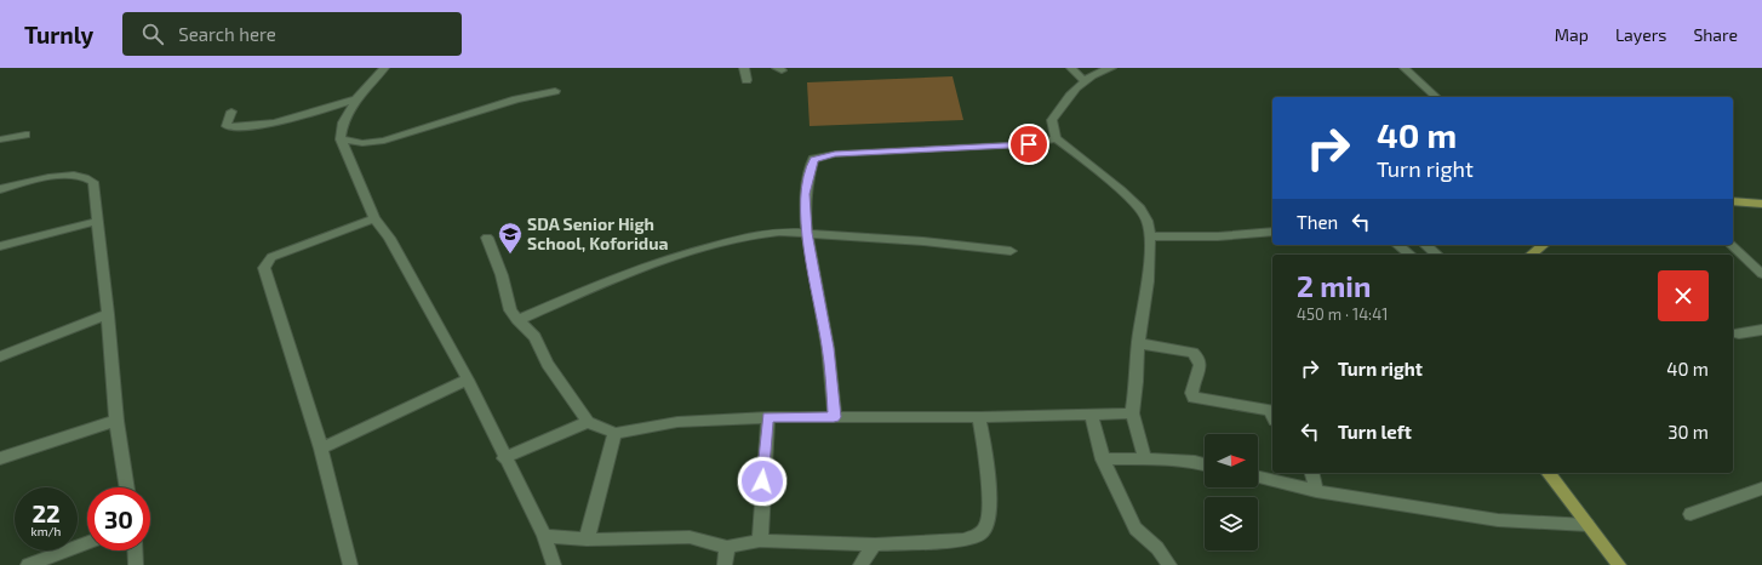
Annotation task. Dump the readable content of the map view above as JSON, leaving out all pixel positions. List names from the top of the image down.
{
  "places": {
    "school or university": ["SDA Senior High School, Koforidua"]
  },
  "north": "right",
  "page": {
    "header": "Turnly",
    "search": "Search here",
    "nav": ["Map", "Layers", "Share"],
    "turn": ["40 m", "Turn right"],
    "then": "Then",
    "heading": ["2 min", "450 m · 14:41"],
    "list": [
      {
        "name": "Turn right",
        "value": "40 m"
      },
      {
        "name": "Turn left",
        "value": "30 m"
      }
    ],
    "speed": "22 km/h",
    "limit": "30"
  }
}
